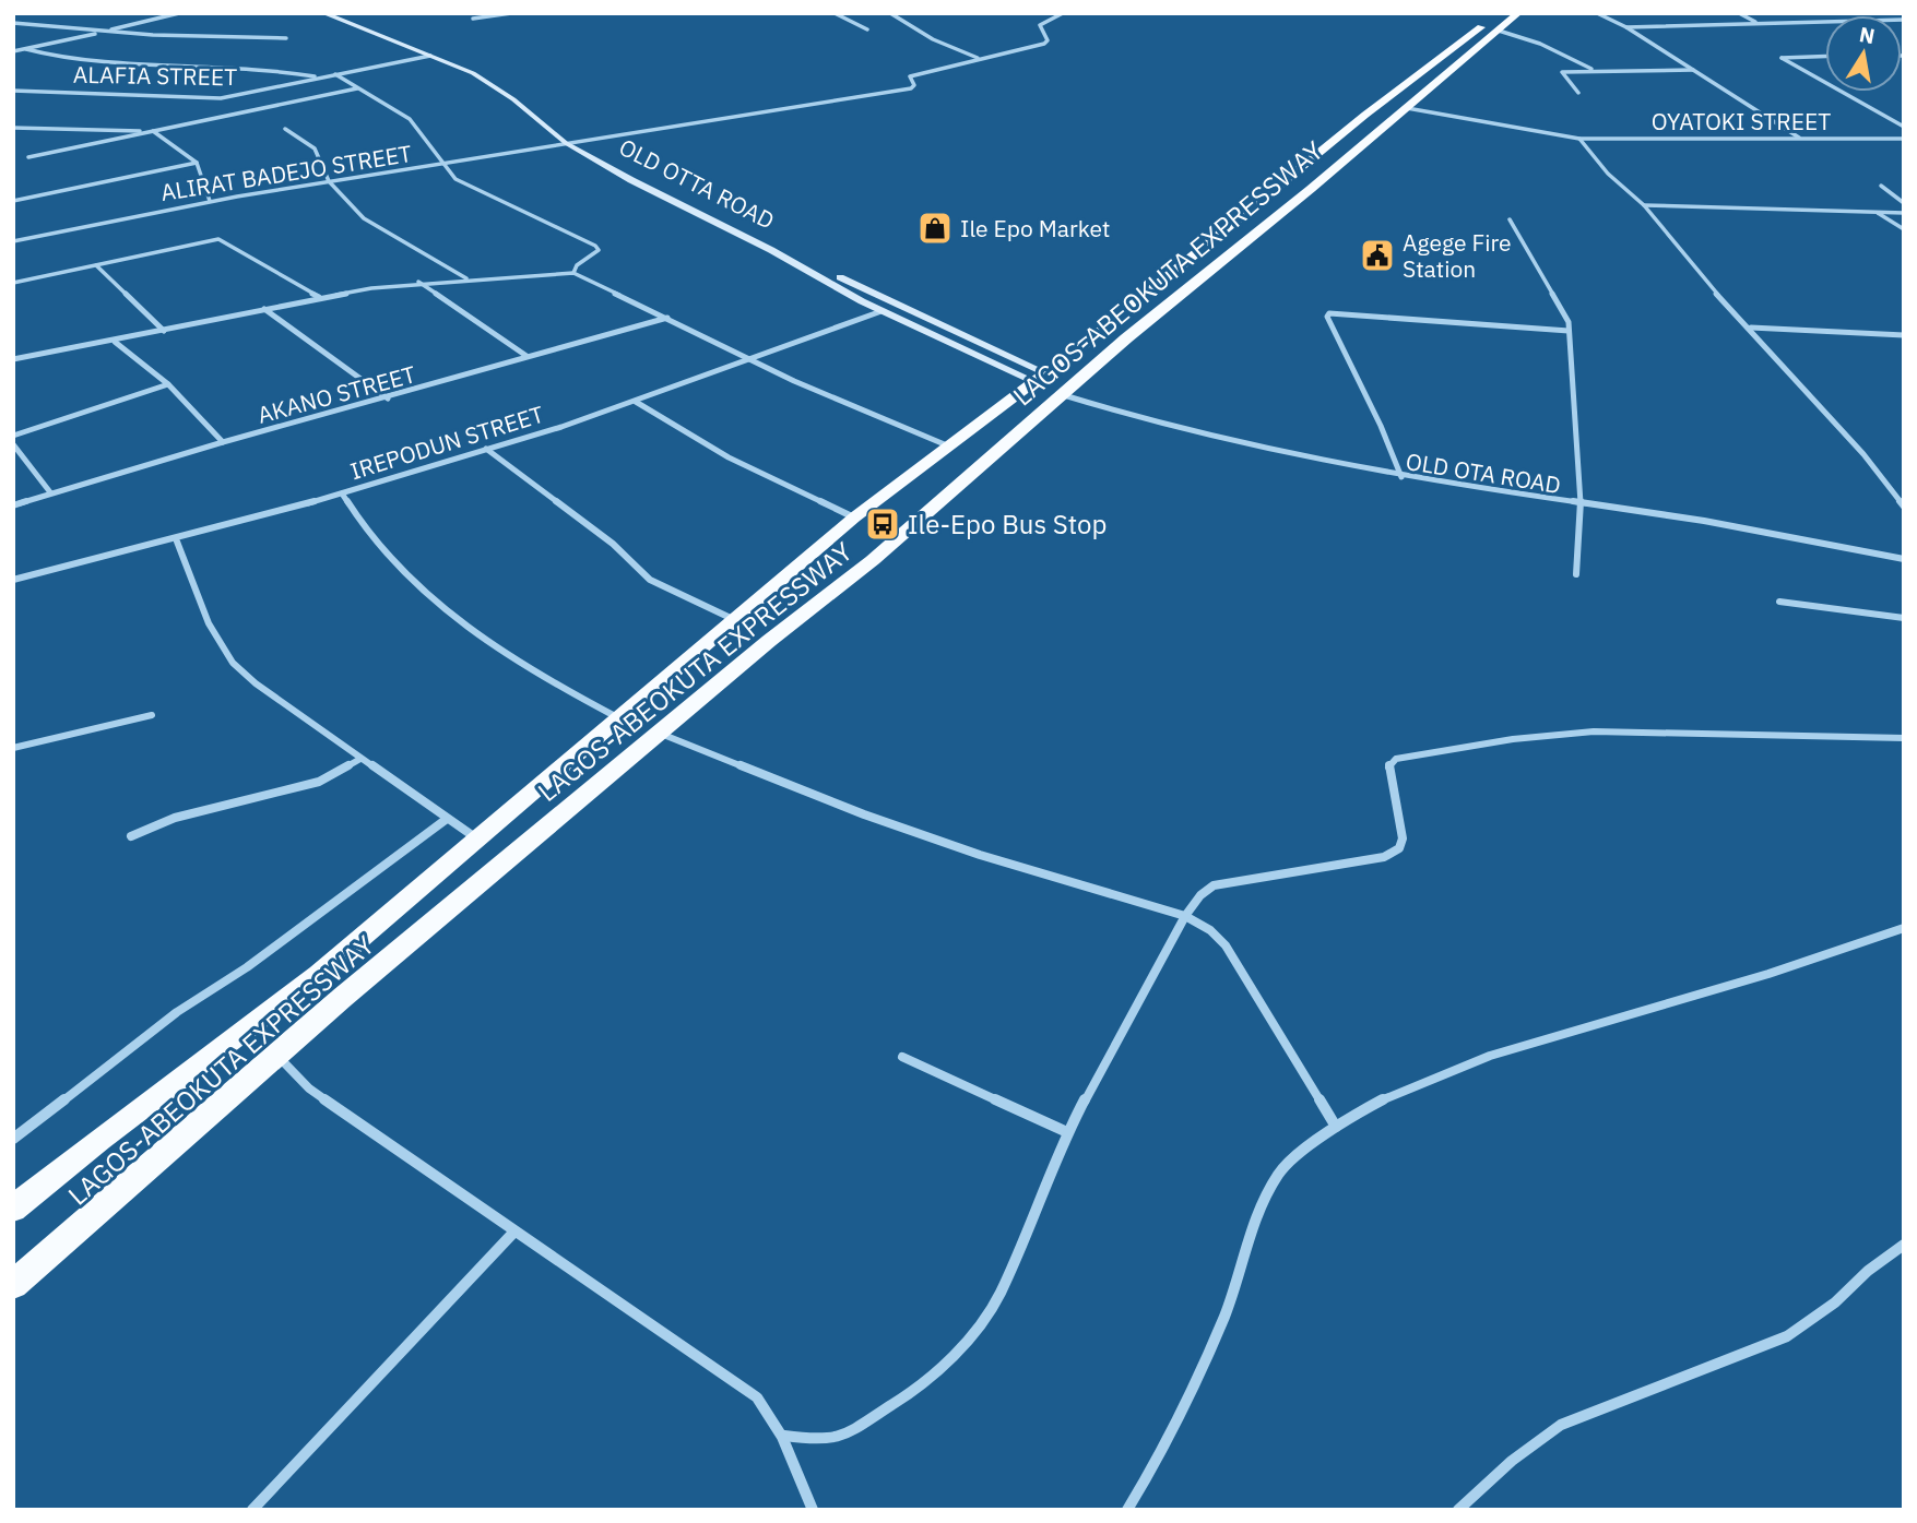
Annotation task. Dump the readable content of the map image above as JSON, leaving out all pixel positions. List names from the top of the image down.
{
  "streets": {
    "highway": ["LAGOS-ABEOKUTA EXPRESSWAY"],
    "main road": ["OLD OTTA ROAD"],
    "street": [
      "ALAFIA STREET",
      "OYATOKI STREET",
      "ALIRAT BADEJO STREET",
      "AKANO STREET",
      "IREPODUN STREET",
      "OLD OTA ROAD"
    ]
  },
  "crossings": [
    ["OYATOKI STREET", "LAGOS-ABEOKUTA EXPRESSWAY"],
    ["ALIRAT BADEJO STREET", "OLD OTTA ROAD"],
    ["OLD OTTA ROAD", "LAGOS-ABEOKUTA EXPRESSWAY"],
    ["LAGOS-ABEOKUTA EXPRESSWAY", "OLD OTA ROAD"]
  ],
  "places": {
    "shop": ["Ile Epo Market"],
    "public building": ["Agege Fire Station"],
    "bus stop": ["Ile-Epo Bus Stop"]
  },
  "north": "top"
}
